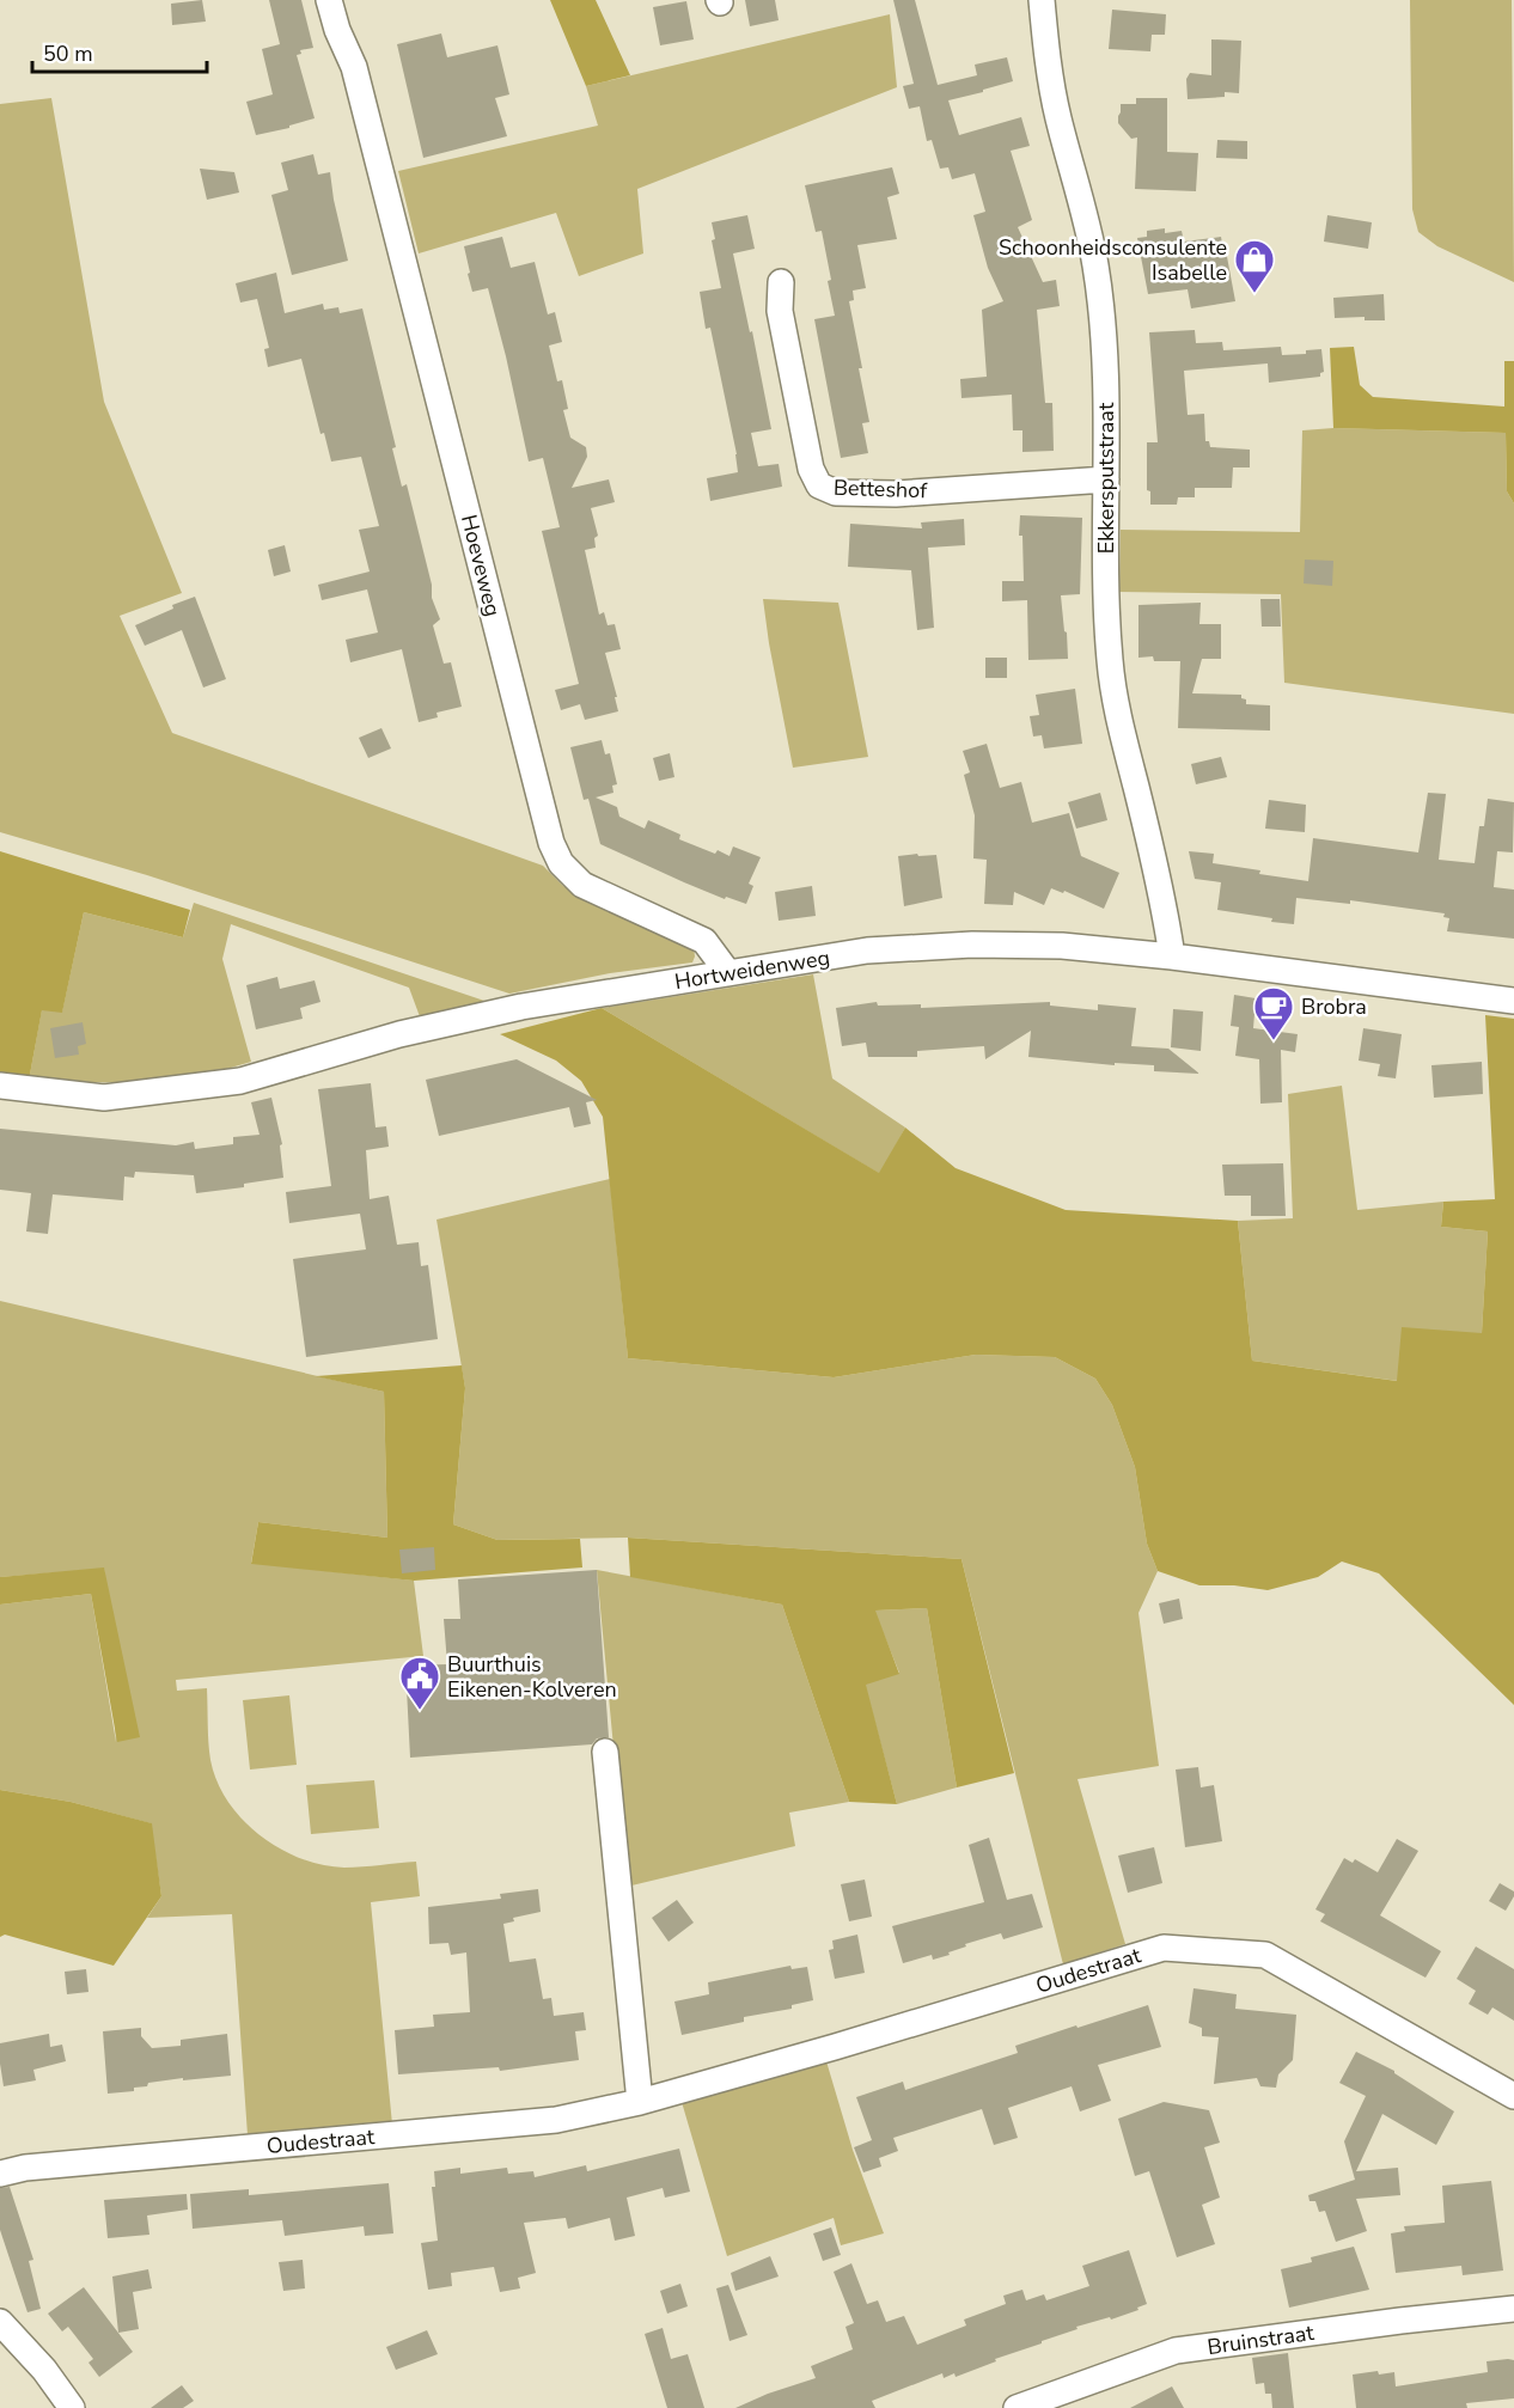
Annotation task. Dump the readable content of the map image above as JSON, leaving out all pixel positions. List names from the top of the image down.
{
  "streets": {
    "street": [
      "Ekkersputstraat",
      "Betteshof",
      "Hoeveweg",
      "Hortweidenweg",
      "Oudestraat",
      "Bruinstraat"
    ]
  },
  "crossings": [
    ["Ekkersputstraat", "Betteshof"],
    ["Ekkersputstraat", "Hortweidenweg"],
    ["Hoeveweg", "Hortweidenweg"]
  ],
  "places": {
    "shop": ["Schoonheidsconsulente Isabelle"],
    "cafe": ["Brobra"],
    "public building": ["Buurthuis Eikenen-Kolveren"]
  },
  "scale_bar": "50 m"
}
